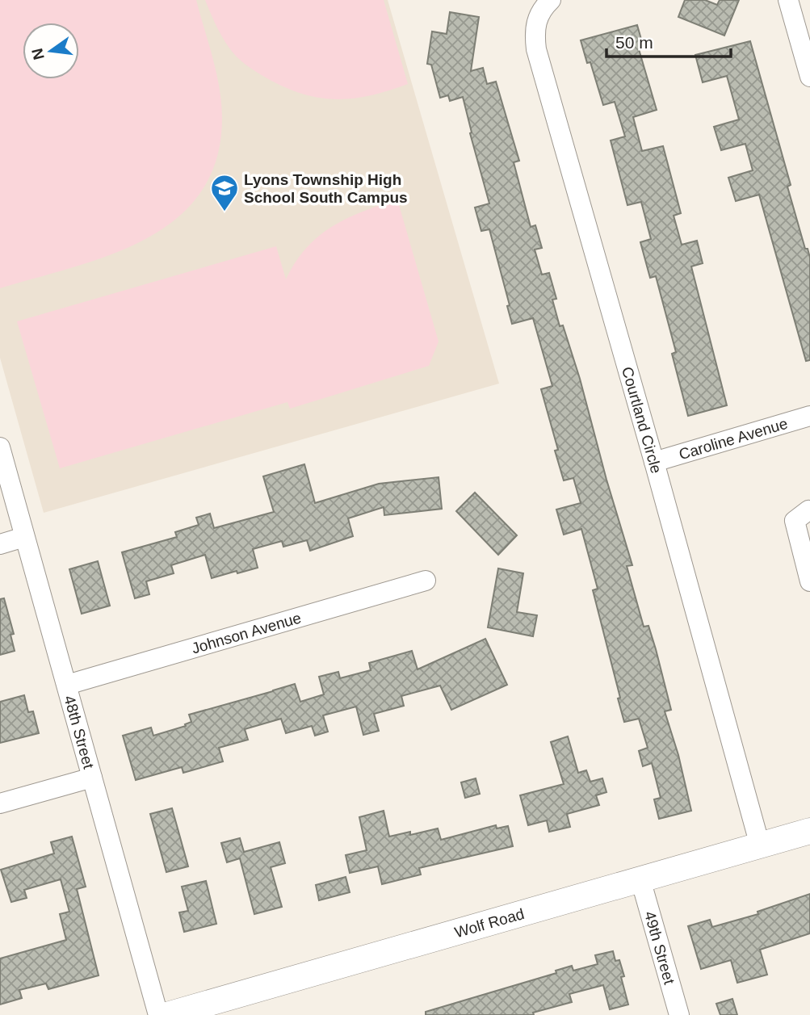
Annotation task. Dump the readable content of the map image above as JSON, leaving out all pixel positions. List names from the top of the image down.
{
  "streets": {
    "main road": ["Wolf Road"],
    "street": [
      "Courtland Circle",
      "Caroline Avenue",
      "Johnson Avenue",
      "48th Street",
      "49th Street"
    ]
  },
  "crossings": [
    ["Courtland Circle", "Caroline Avenue"],
    ["Courtland Circle", "Wolf Road"],
    ["Johnson Avenue", "48th Street"],
    ["Wolf Road", "49th Street"]
  ],
  "places": {
    "school or university": ["Lyons Township High School South Campus"]
  },
  "scale_bar": "50 m",
  "north": "left"
}
